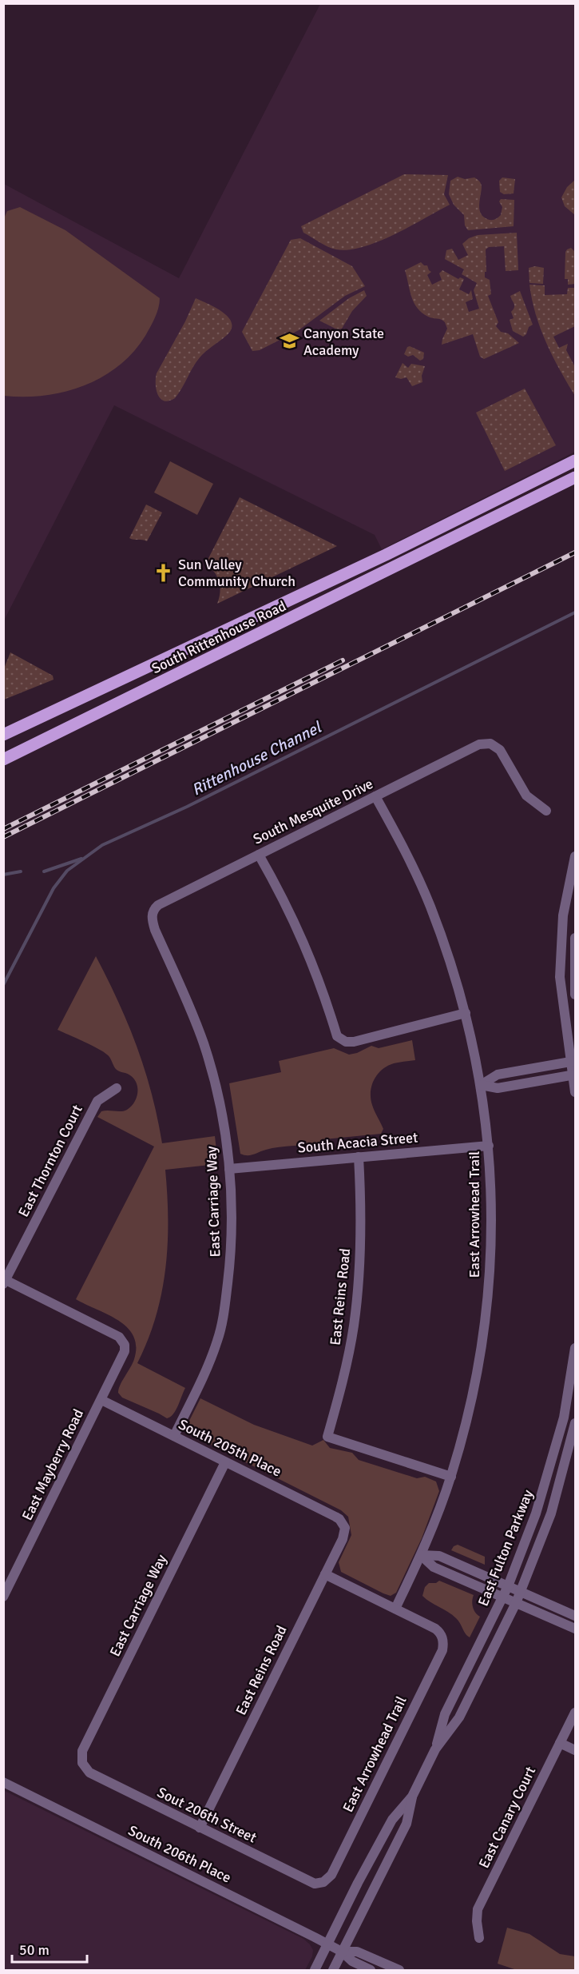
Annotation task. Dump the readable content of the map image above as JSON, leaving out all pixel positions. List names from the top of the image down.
{
  "streets": {
    "main road": ["South Rittenhouse Road"],
    "street": [
      "South Mesquite Drive",
      "South Acacia Street",
      "East Thornton Court",
      "East Carriage Way",
      "East Arrowhead Trail",
      "East Reins Road",
      "South 205th Place",
      "East Mayberry Road",
      "East Fulton Parkway",
      "Sout 206th Street",
      "East Canary Court",
      "South 206th Place"
    ]
  },
  "crossings": [
    ["South Mesquite Drive", "East Carriage Way"],
    ["South Mesquite Drive", "East Arrowhead Trail"],
    ["South Acacia Street", "East Carriage Way"],
    ["South Acacia Street", "East Arrowhead Trail"],
    ["South Acacia Street", "East Reins Road"],
    ["East Thornton Court", "East Mayberry Road"],
    ["East Carriage Way", "South 205th Place"],
    ["East Carriage Way", "Sout 206th Street"],
    ["East Arrowhead Trail", "East Reins Road"],
    ["East Arrowhead Trail", "Sout 206th Street"],
    ["East Reins Road", "South 205th Place"],
    ["East Reins Road", "Sout 206th Street"],
    ["South 205th Place", "East Mayberry Road"],
    ["East Fulton Parkway", "South 206th Place"]
  ],
  "water": ["Rittenhouse Channel"],
  "places": {
    "school or university": ["Canyon State Academy"],
    "church": ["Sun Valley Community Church"]
  },
  "scale_bar": "50 m"
}
